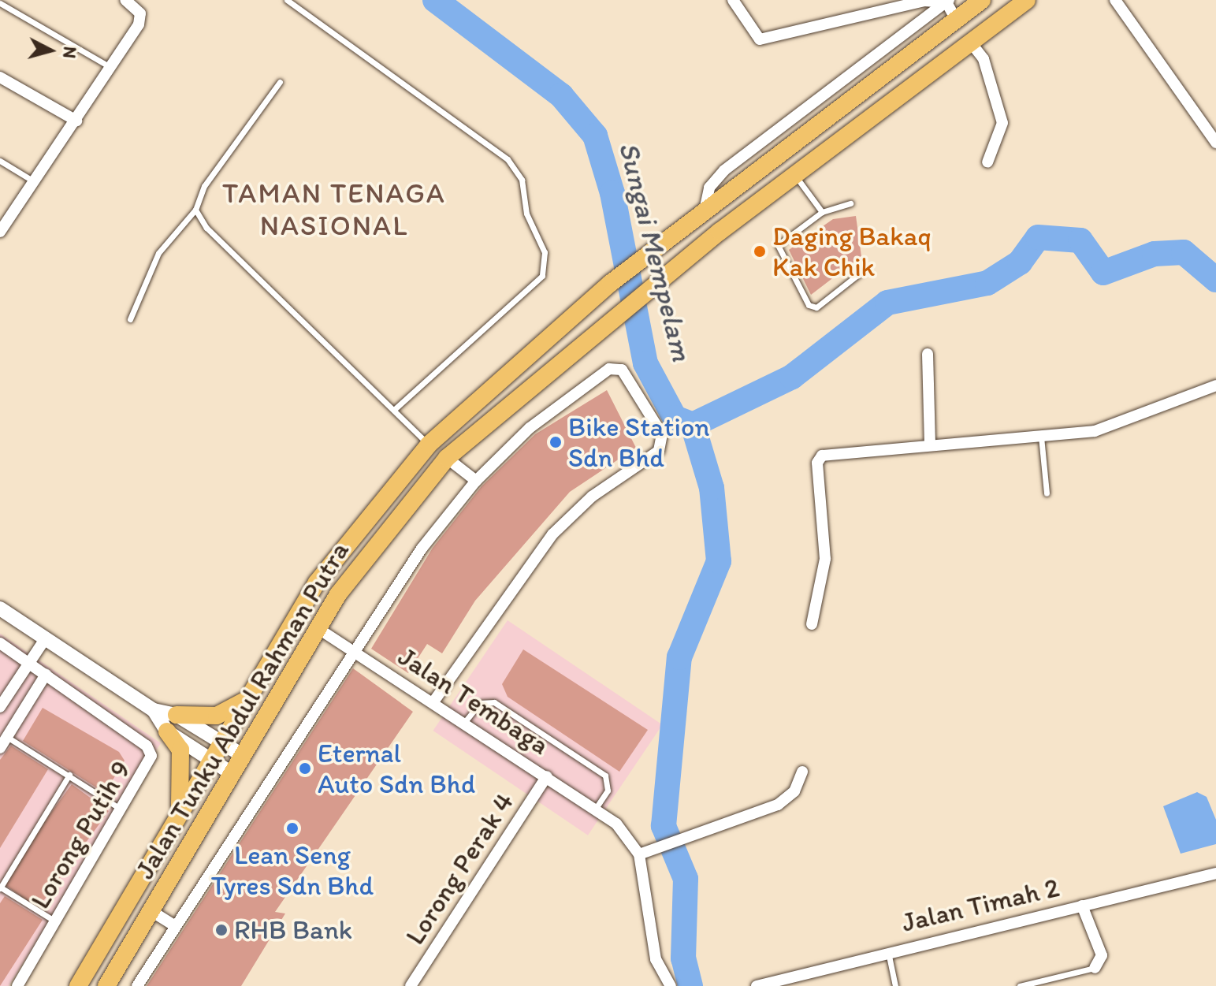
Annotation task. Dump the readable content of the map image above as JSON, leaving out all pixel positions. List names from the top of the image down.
{
  "streets": {
    "main road": ["Jalan Tunku Abdul Rahman Putra"],
    "street": [
      "Jalan Tembaga",
      "Lorong Putih 9",
      "Lorong Perak 4",
      "Jalan Timah 2"
    ]
  },
  "crossings": [
    ["Jalan Tembaga", "Jalan Tunku Abdul Rahman Putra"],
    ["Jalan Tembaga", "Lorong Perak 4"]
  ],
  "districts": ["TAMAN TENAGA NASIONAL"],
  "water": ["Sungai Mempelam"],
  "places": [
    "Daging Bakaq Kak Chik",
    "Bike Station Sdn Bhd",
    "Eternal Auto Sdn Bhd",
    "Lean Seng Tyres Sdn Bhd",
    "RHB Bank"
  ],
  "north": "right"
}
